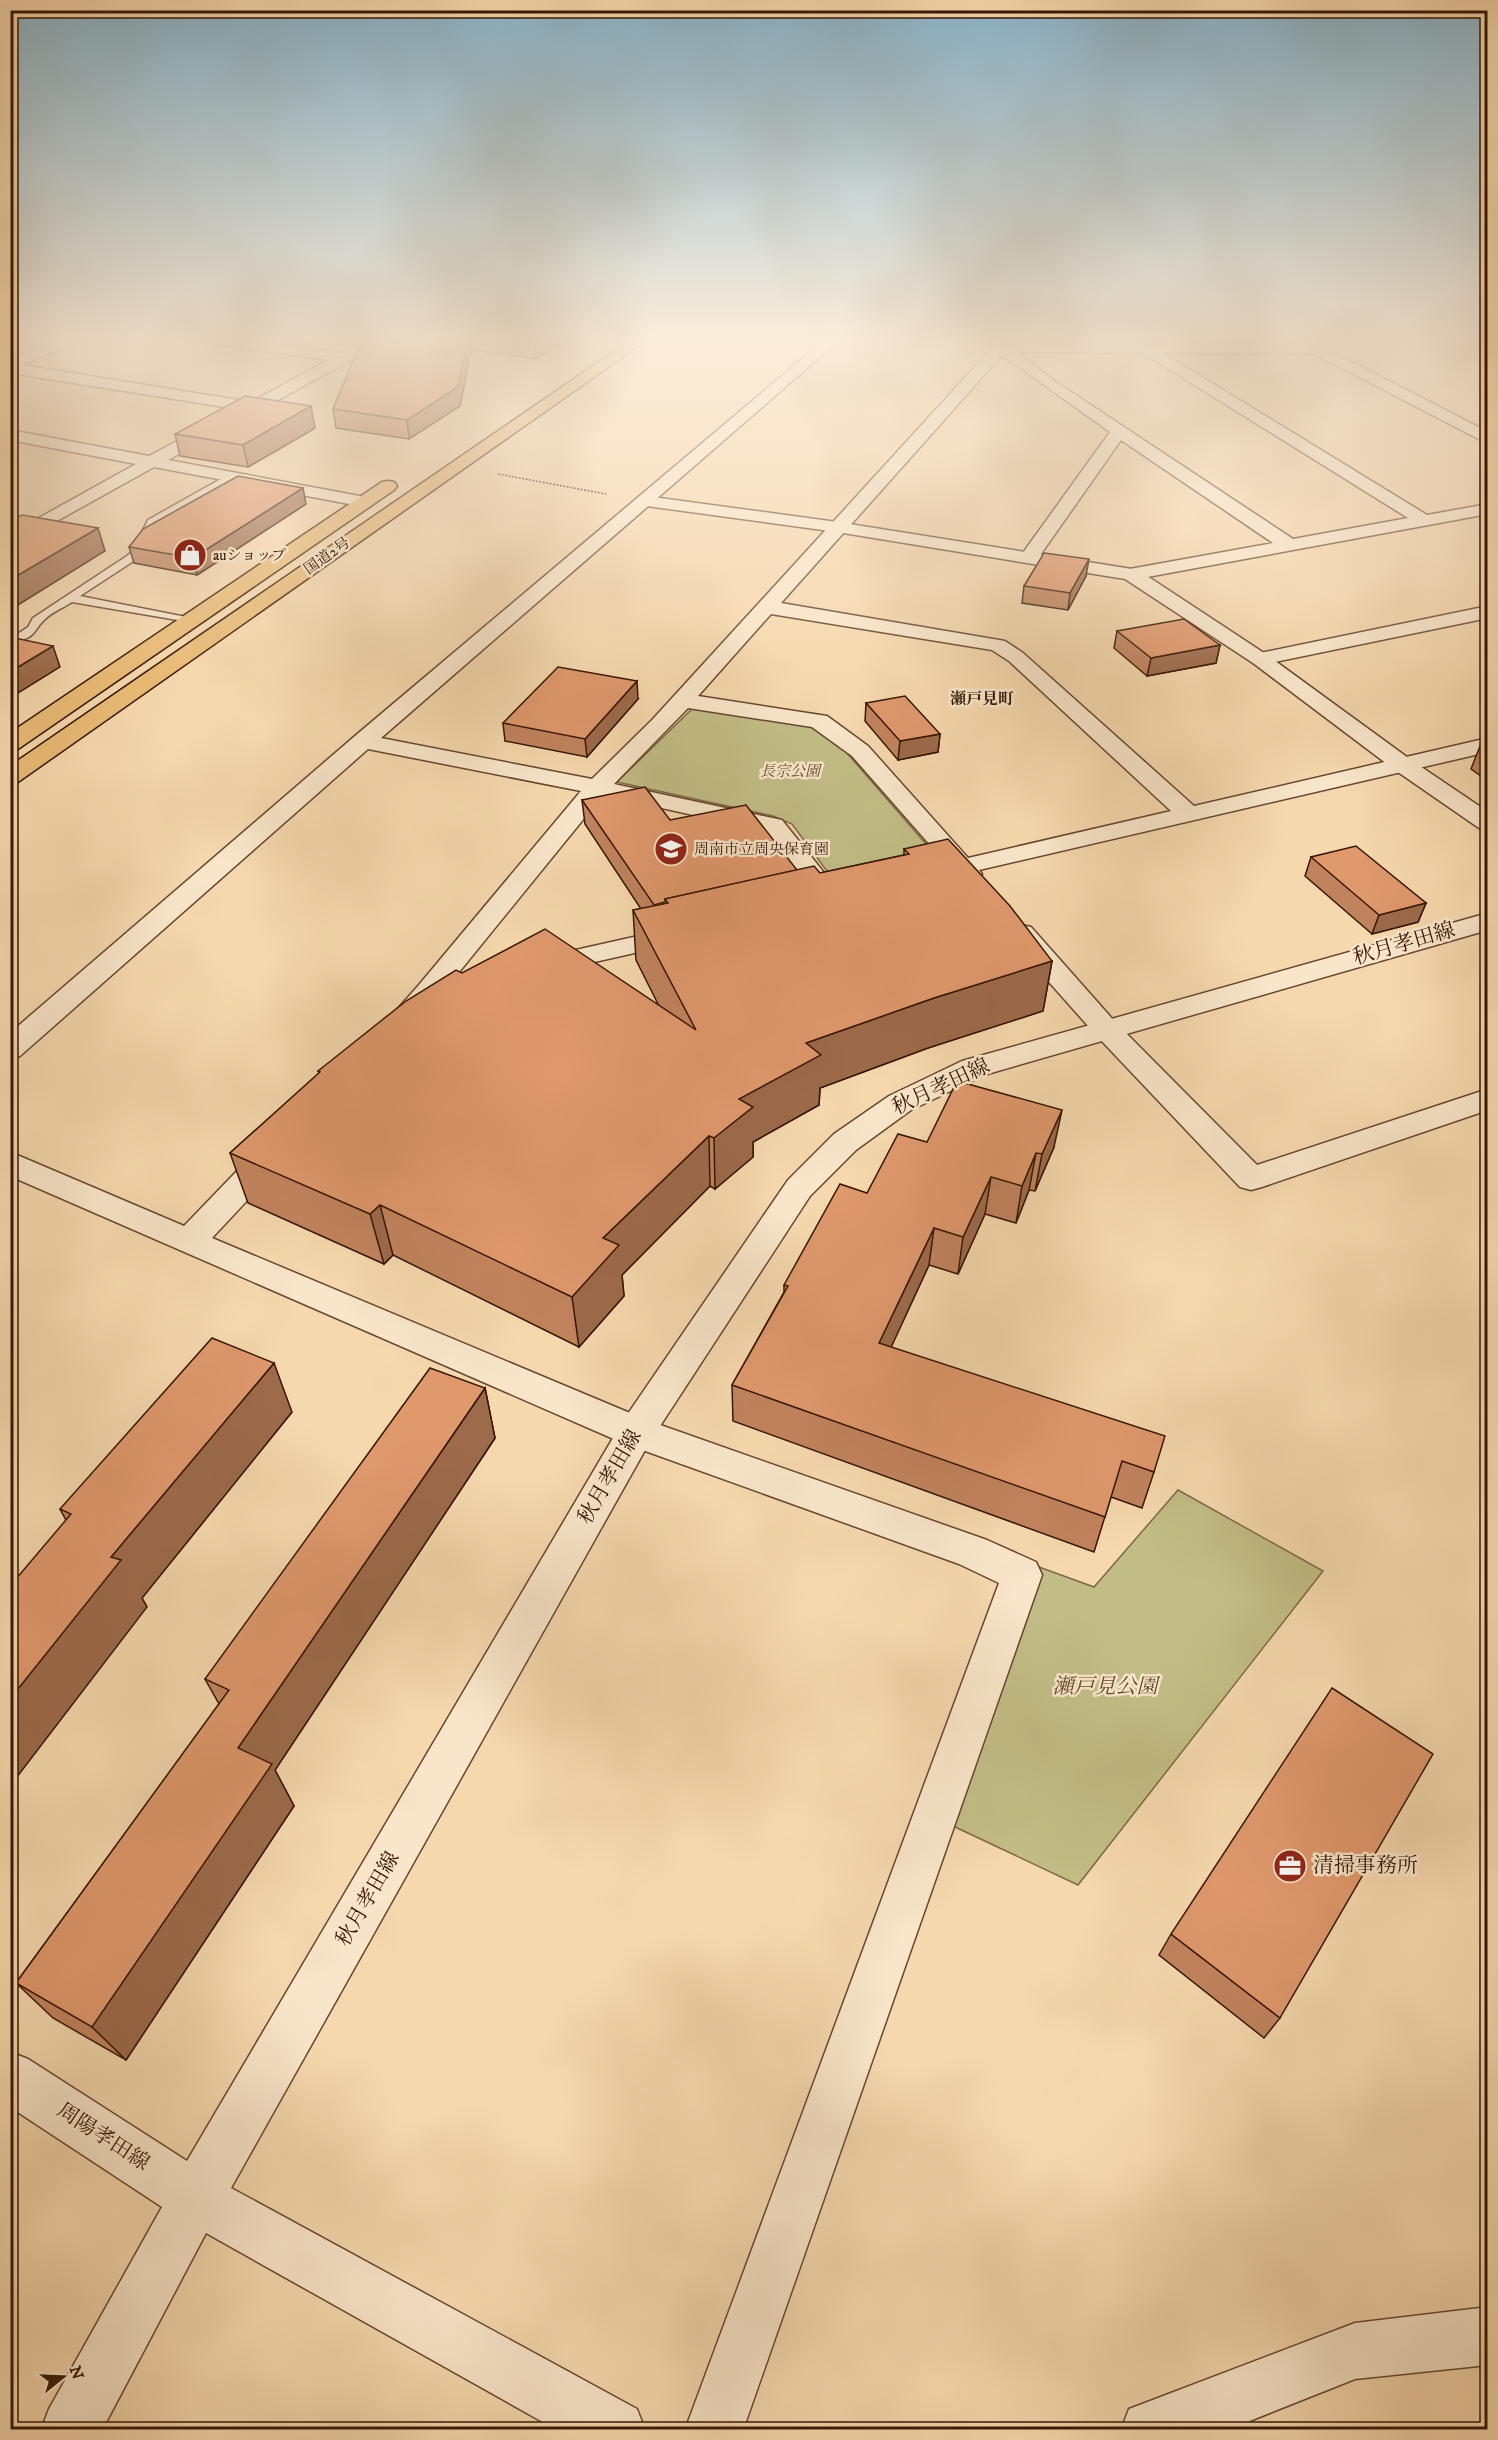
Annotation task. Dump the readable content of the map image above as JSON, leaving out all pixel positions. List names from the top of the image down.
{
  "streets": {
    "highway": ["国道2号"],
    "street": ["秋月孝田線", "周陽孝田線"]
  },
  "crossings": [
    ["秋月孝田線", "周陽孝田線"]
  ],
  "districts": ["瀬戸見町"],
  "parks": ["長宗公園", "瀬戸見公園"],
  "places": {
    "shop": ["auショップ"],
    "school or university": ["周南市立周央保育園"],
    "office": ["清掃事務所"]
  },
  "north": "right"
}
